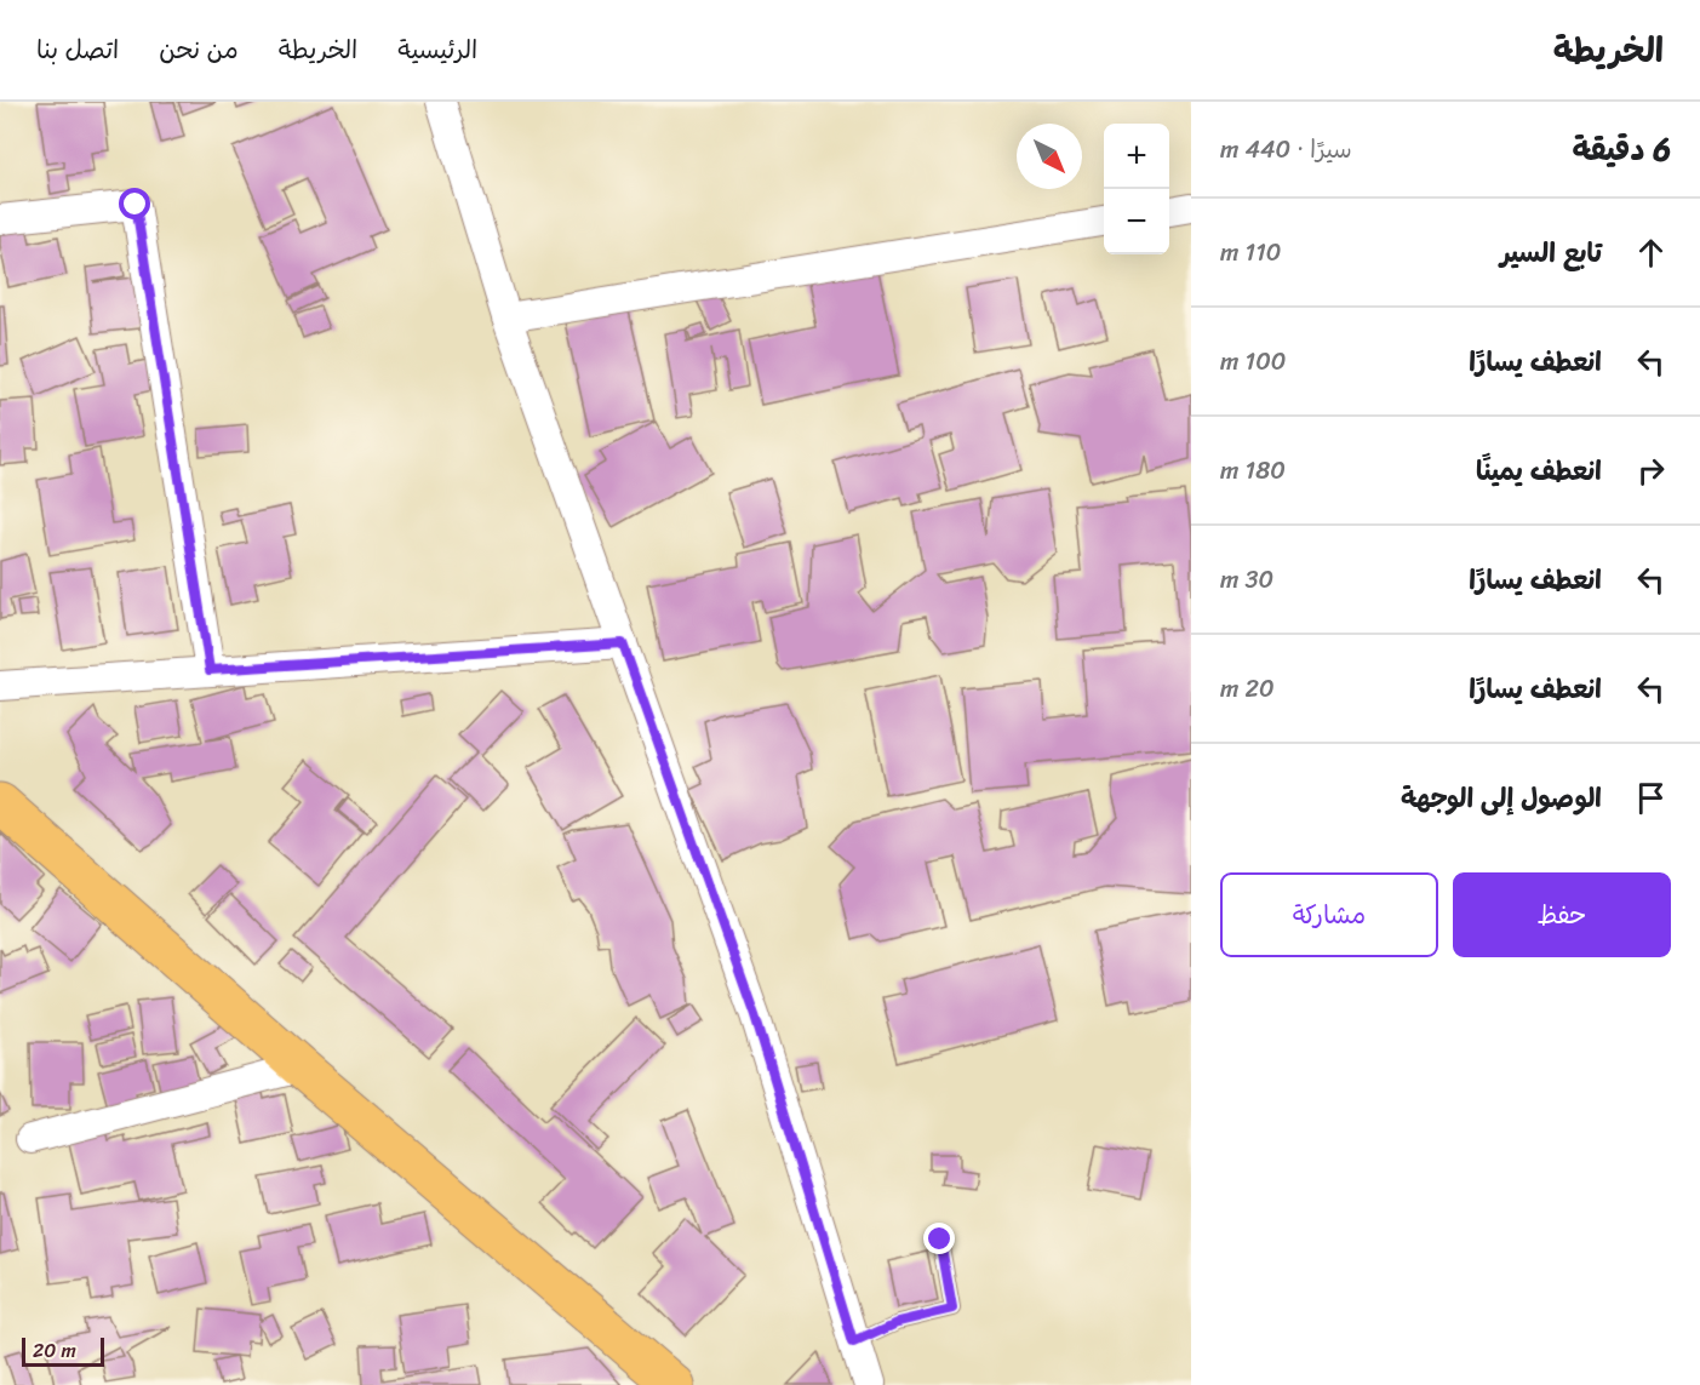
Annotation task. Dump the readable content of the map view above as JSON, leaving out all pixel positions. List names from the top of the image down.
{
  "scale_bar": "20 m",
  "north": "bottom right",
  "page": {
    "header": "الخريطة",
    "nav": [
      "الرئيسية",
      "الخريطة",
      "من نحن",
      "اتصل بنا"
    ],
    "heading": ["6 دقيقة", "سيرًا · 440 m"],
    "map_buttons": ["+", "−"],
    "list": [
      ["تابع السير", "110 m"],
      ["انعطف يسارًا", "100 m"],
      ["انعطف يمينًا", "180 m"],
      ["انعطف يسارًا", "30 m"],
      ["انعطف يسارًا", "20 m"],
      "الوصول إلى الوجهة"
    ],
    "buttons": ["حفظ", "مشاركة"],
    "scale": "20 m"
  }
}
